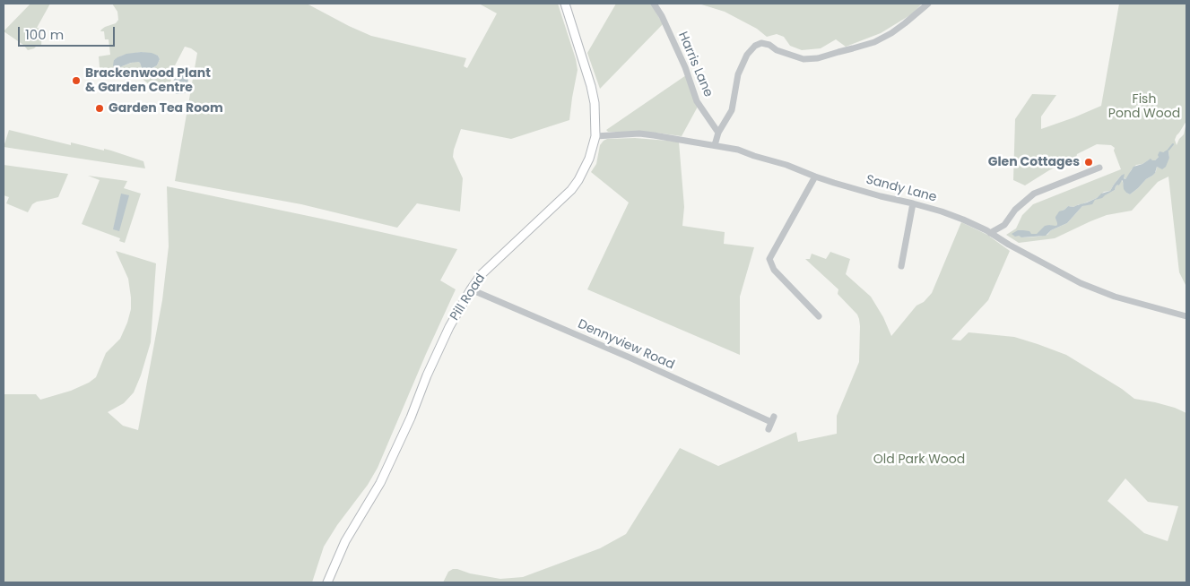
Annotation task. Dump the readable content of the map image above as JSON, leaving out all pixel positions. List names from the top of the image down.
{
  "streets": {
    "main road": ["Pill Road"],
    "street": ["Harris Lane", "Sandy Lane", "Dennyview Road"]
  },
  "crossings": [
    ["Sandy Lane", "Pill Road"],
    ["Pill Road", "Dennyview Road"]
  ],
  "parks": ["Fish Pond Wood", "Old Park Wood"],
  "places": ["Brackenwood Plant & Garden Centre", "Garden Tea Room", "Glen Cottages"],
  "scale_bar": "100 m"
}
